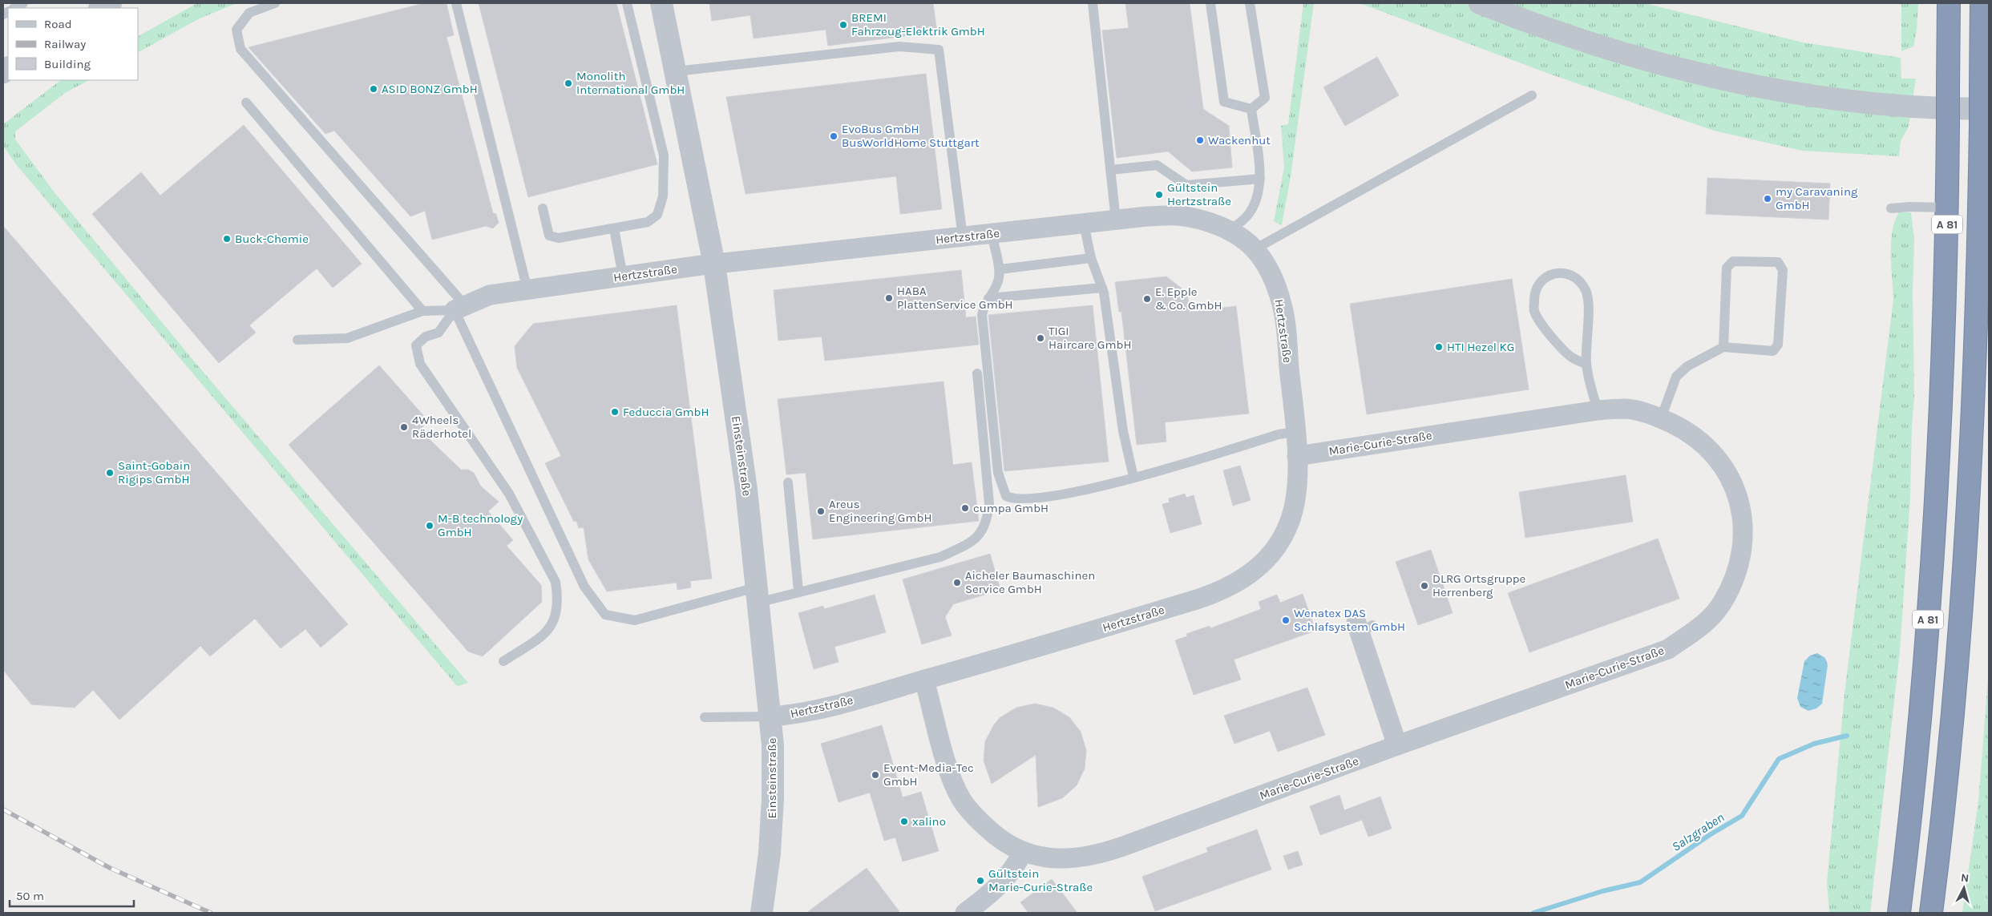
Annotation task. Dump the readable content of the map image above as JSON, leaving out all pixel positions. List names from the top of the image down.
{
  "streets": {
    "highway": ["A 81"],
    "street": ["Hertzstraße", "Marie-Curie-Straße", "Einsteinstraße"]
  },
  "crossings": [
    ["Hertzstraße", "Marie-Curie-Straße"],
    ["Hertzstraße", "Einsteinstraße"]
  ],
  "water": ["Salzgraben"],
  "places": [
    "BREMI Fahrzeug-Elektrik GmbH",
    "Monolith International GmbH",
    "ASID BONZ GmbH",
    "EvoBus GmbH BusWorldHome Stuttgart",
    "Wackenhut",
    "Gültstein Hertzstraße",
    "my Caravaning GmbH",
    "Buck-Chemie",
    "HABA PlattenService GmbH",
    "E. Epple & Co. GmbH",
    "TIGI Haircare GmbH",
    "HTI Hezel KG",
    "Feduccia GmbH",
    "4Wheels Räderhotel",
    "Saint-Gobain Rigips GmbH",
    "cumpa GmbH",
    "Areus Engineering GmbH",
    "M-B technology GmbH",
    "Aicheler Baumaschinen Service GmbH",
    "DLRG Ortsgruppe Herrenberg",
    "Wenatex DAS Schlafsystem GmbH",
    "Event-Media-Tec GmbH",
    "xalino",
    "Gültstein Marie-Curie-Straße"
  ],
  "legend": ["Road", "Railway", "Building"],
  "scale_bar": "50 m",
  "north": "top"
}
